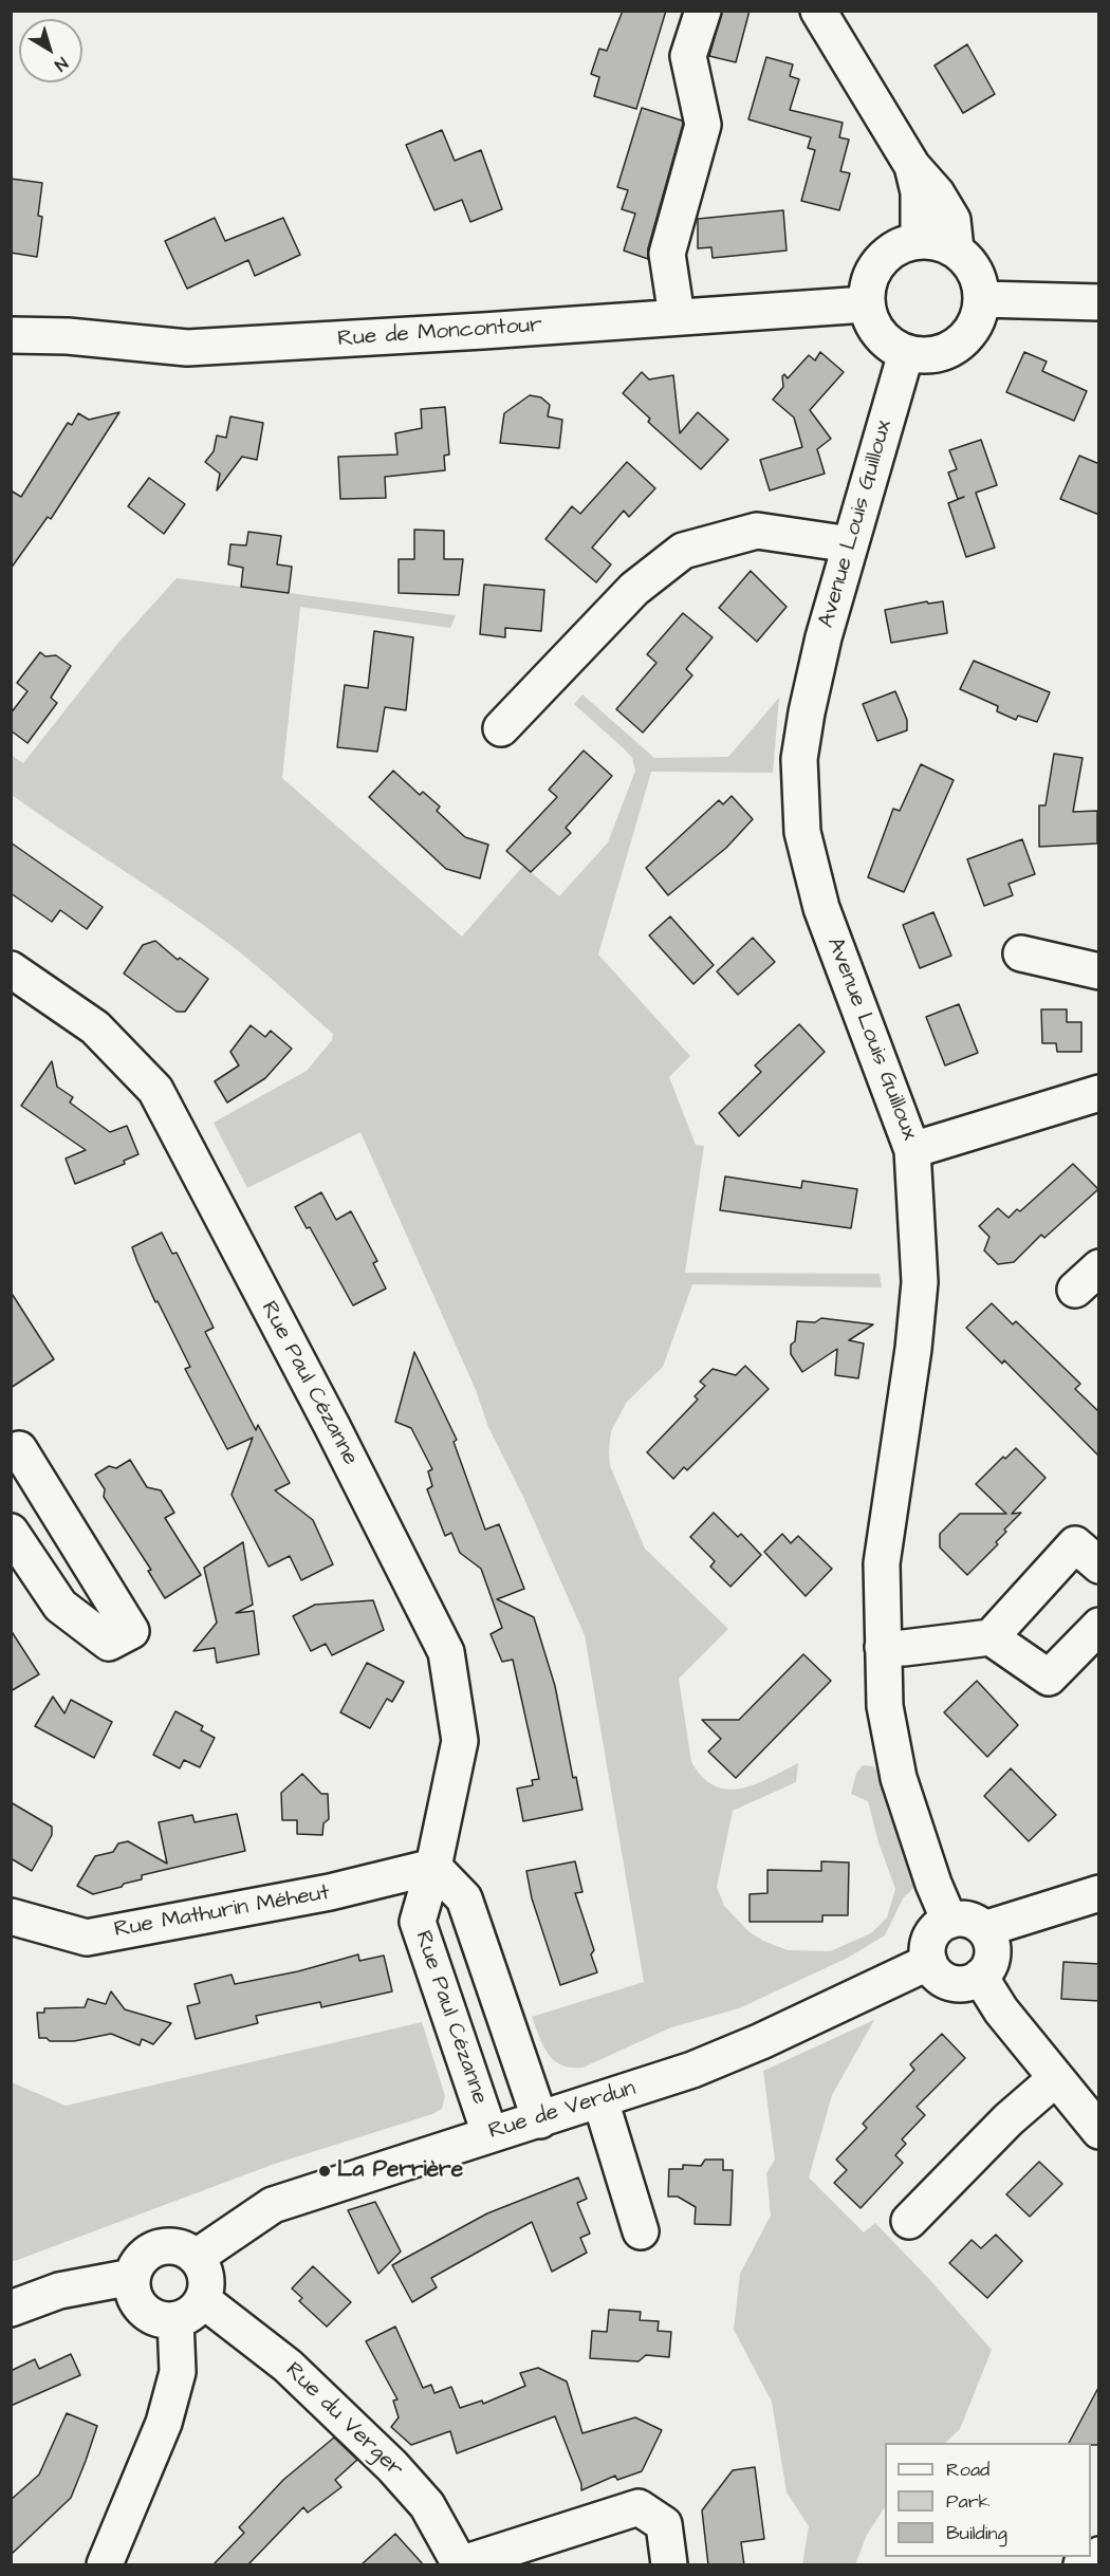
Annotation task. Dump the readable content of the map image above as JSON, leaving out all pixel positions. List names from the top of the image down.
{
  "streets": {
    "street": [
      "Rue de Moncontour",
      "Avenue Louis Guilloux",
      "Rue Paul Cézanne",
      "Rue Mathurin Méheut",
      "Rue de Verdun",
      "Rue du Verger"
    ]
  },
  "crossings": [
    ["Rue de Moncontour", "Avenue Louis Guilloux"],
    ["Avenue Louis Guilloux", "Rue de Verdun"],
    ["Rue Paul Cézanne", "Rue Mathurin Méheut"],
    ["Rue Paul Cézanne", "Rue de Verdun"],
    ["Rue de Verdun", "Rue du Verger"]
  ],
  "places": ["La Perrière"],
  "legend": ["Road", "Park", "Building"],
  "north": "bottom right"
}
